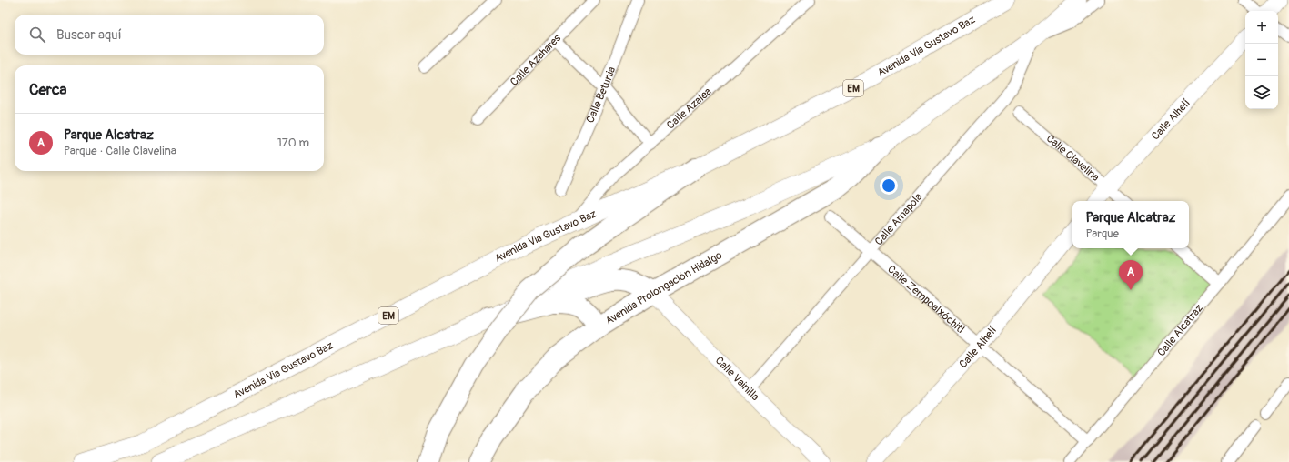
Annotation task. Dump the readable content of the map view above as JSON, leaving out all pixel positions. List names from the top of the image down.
{
  "streets": {
    "highway": ["Avenida Prolongación Hidalgo"],
    "main road": ["Avenida Via Gustavo Baz", "EM"],
    "street": [
      "Calle Azahares",
      "Calle Betunia",
      "Calle Azalea",
      "Calle Alhelí",
      "Calle Clavelina",
      "Calle Amapola",
      "Calle Zempoalxóchitl",
      "Calle Alcatraz",
      "Calle Vainilla"
    ]
  },
  "crossings": [
    ["Avenida Via Gustavo Baz", "Calle Azalea"],
    ["Calle Alhelí", "Calle Clavelina"],
    ["Calle Alhelí", "Calle Zempoalxóchitl"],
    ["Calle Amapola", "Calle Zempoalxóchitl"],
    ["Calle Amapola", "Calle Vainilla"],
    ["Avenida Prolongación Hidalgo", "Calle Vainilla"],
    ["Calle Zempoalxóchitl", "Calle Alcatraz"]
  ],
  "page": {
    "map_buttons": ["+", "−"],
    "search": "Buscar aquí",
    "heading": "Cerca",
    "list": [
      {
        "mark": "A",
        "name": "Parque Alcatraz",
        "note": "Parque · Calle Clavelina",
        "value": "170 m"
      }
    ],
    "popup": ["Parque Alcatraz", "Parque"],
    "pins": "A"
  }
}
